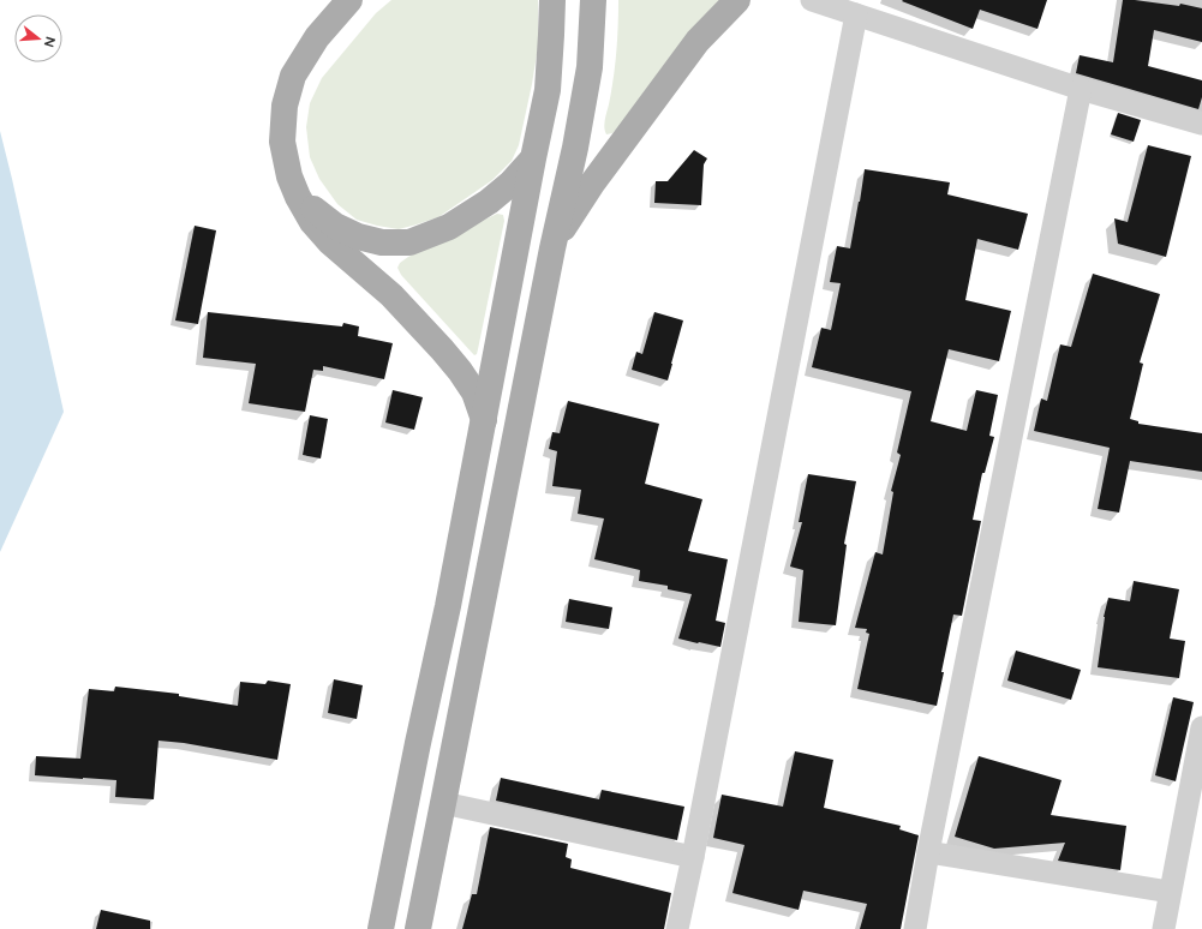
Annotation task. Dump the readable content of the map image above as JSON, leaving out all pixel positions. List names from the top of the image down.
{
  "north": "right"
}
